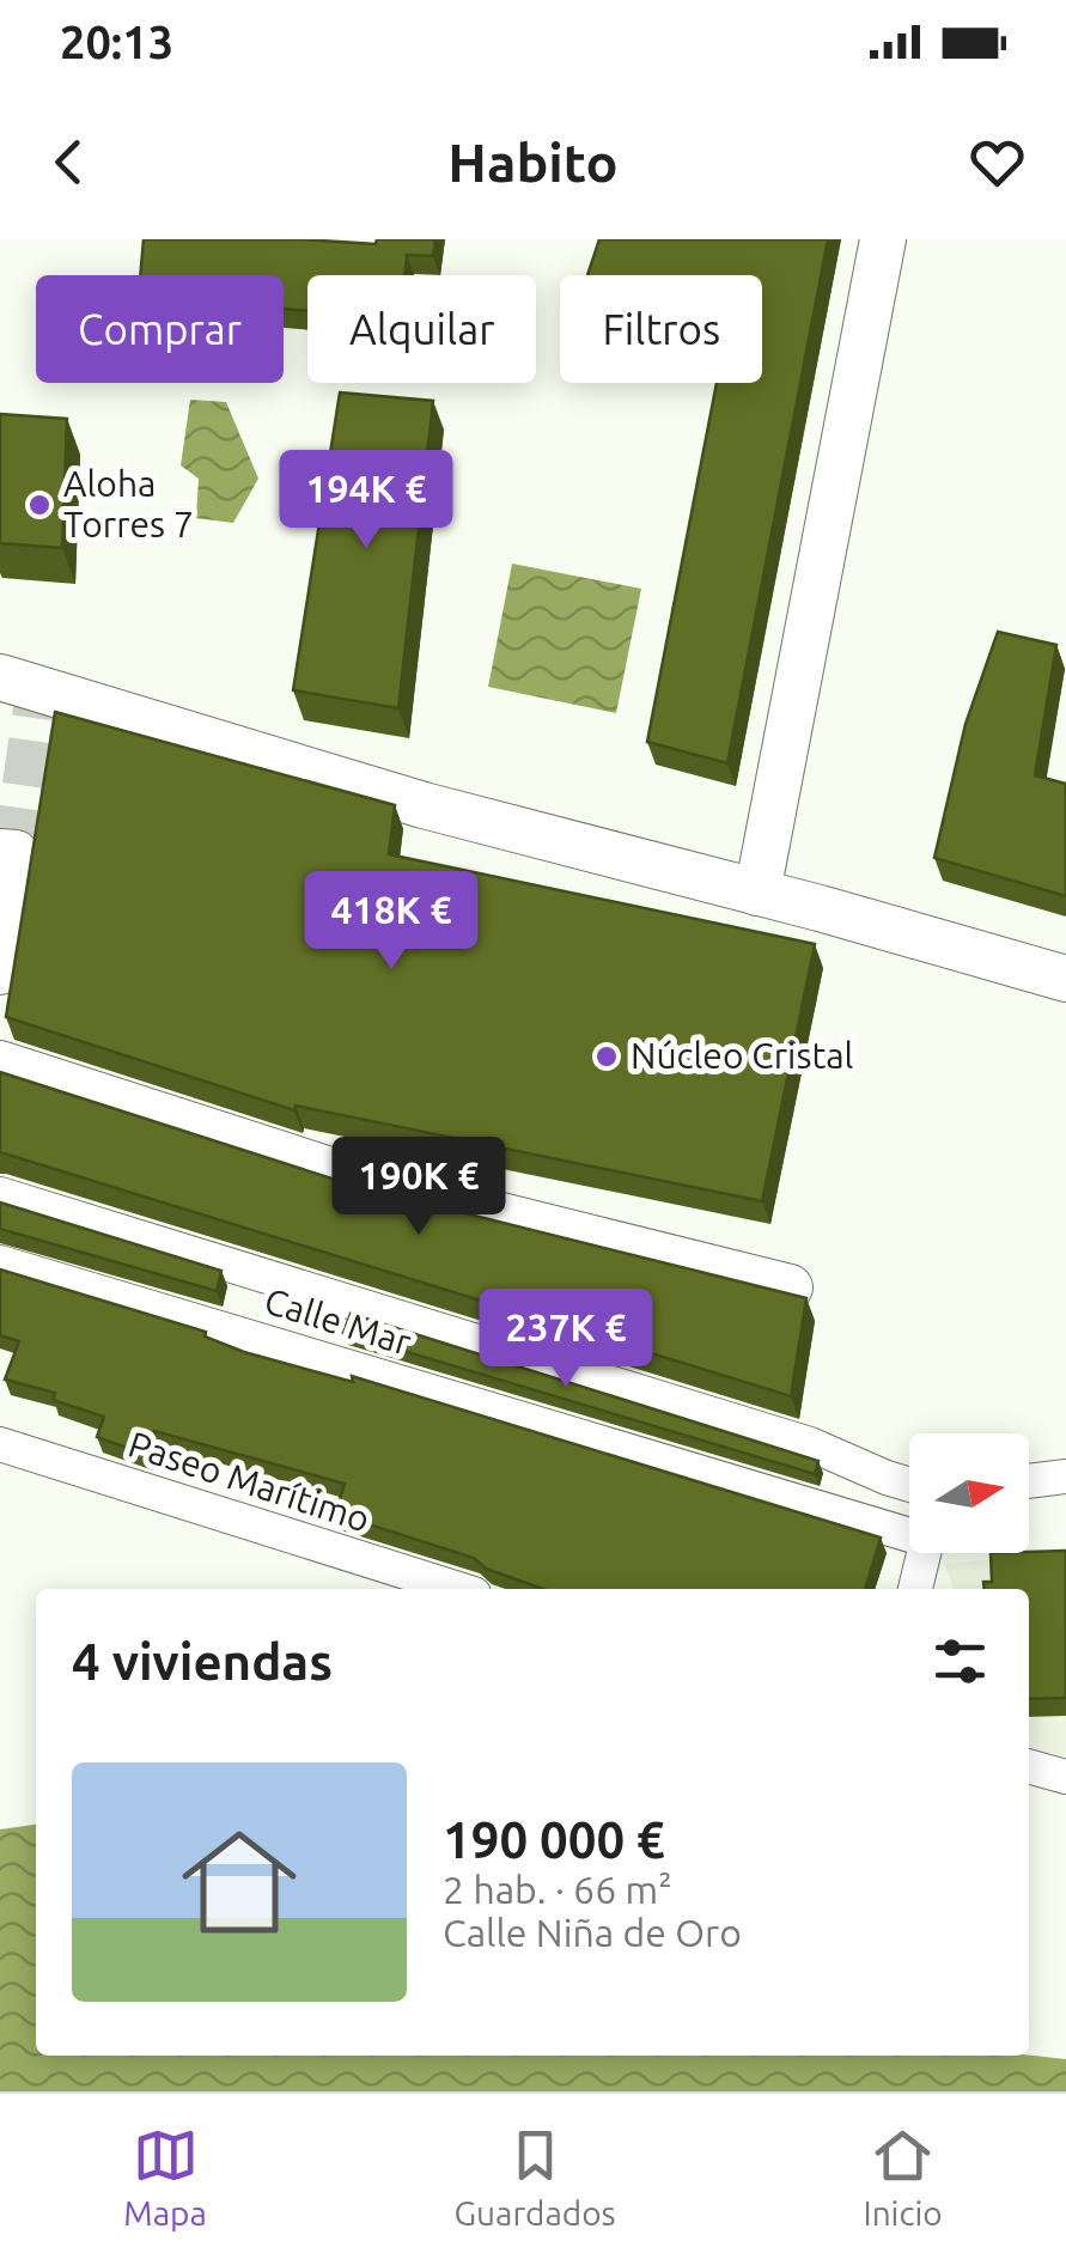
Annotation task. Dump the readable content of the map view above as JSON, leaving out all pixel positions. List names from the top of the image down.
{
  "streets": {
    "street": ["Calle Mar", "Paseo Marítimo"]
  },
  "places": ["Aloha Torres 7", "Núcleo Cristal"],
  "north": "right",
  "page": {
    "status": "20:13",
    "header": "Habito",
    "chip": ["Comprar", "Alquilar", "Filtros"],
    "price": [
      "194K €",
      "418K €",
      "190K €",
      "237K €"
    ],
    "heading": "4 viviendas",
    "list": [
      {
        "name": "190 000 €",
        "note": "2 hab. · 66 m² · Calle Niña de Oro"
      }
    ],
    "tabs": ["Mapa", "Guardados", "Inicio"]
  }
}
